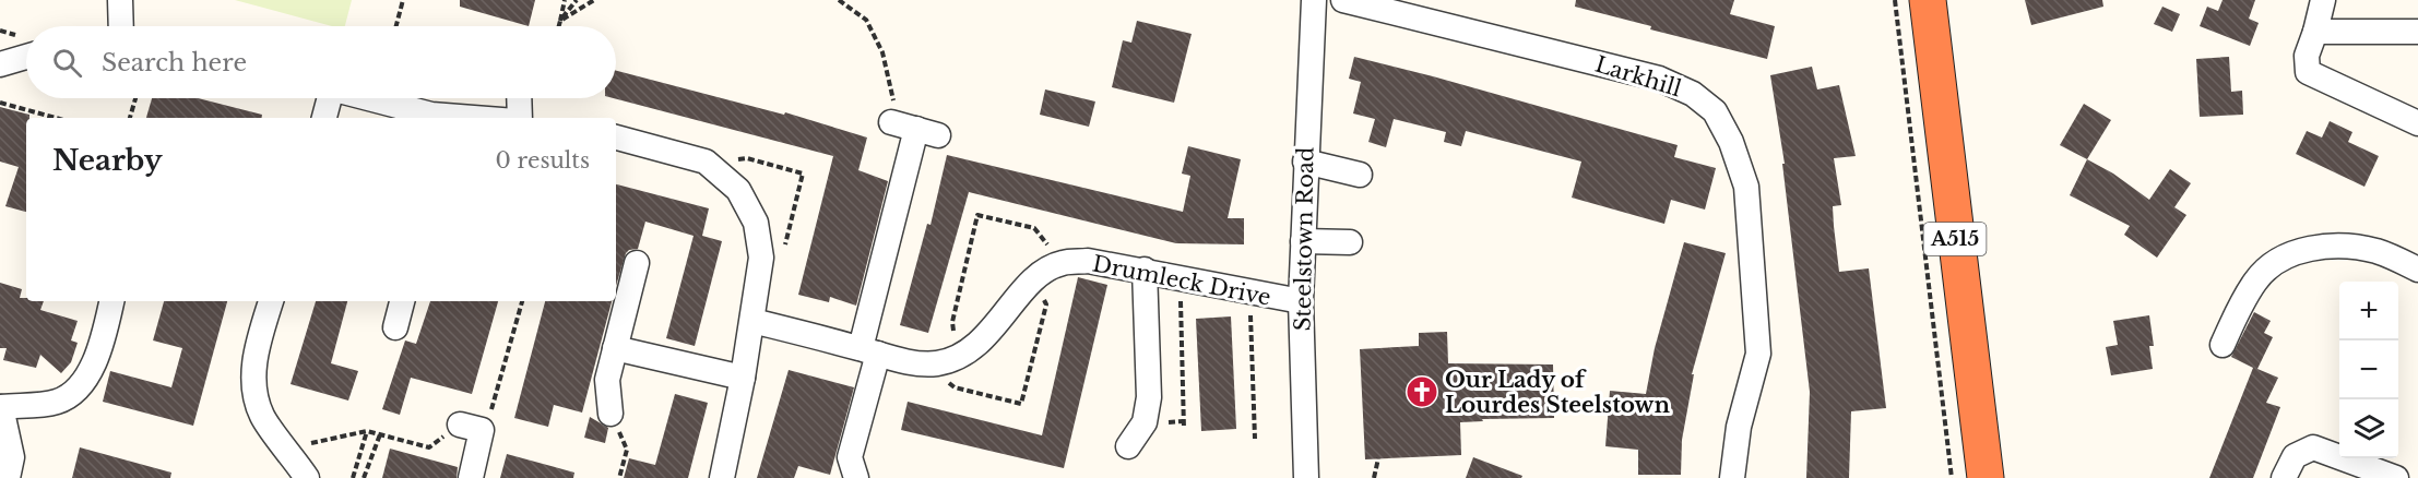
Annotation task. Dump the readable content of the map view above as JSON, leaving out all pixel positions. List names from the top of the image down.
{
  "streets": {
    "highway": ["A515"],
    "street": ["Larkhill", "Steelstown Road", "Drumleck Drive"]
  },
  "crossings": [
    ["Steelstown Road", "Drumleck Drive"]
  ],
  "places": {
    "church": ["Our Lady of Lourdes Steelstown"]
  },
  "page": {
    "search": "Search here",
    "heading": ["Nearby", "0 results"],
    "map_buttons": ["+", "−"]
  }
}
